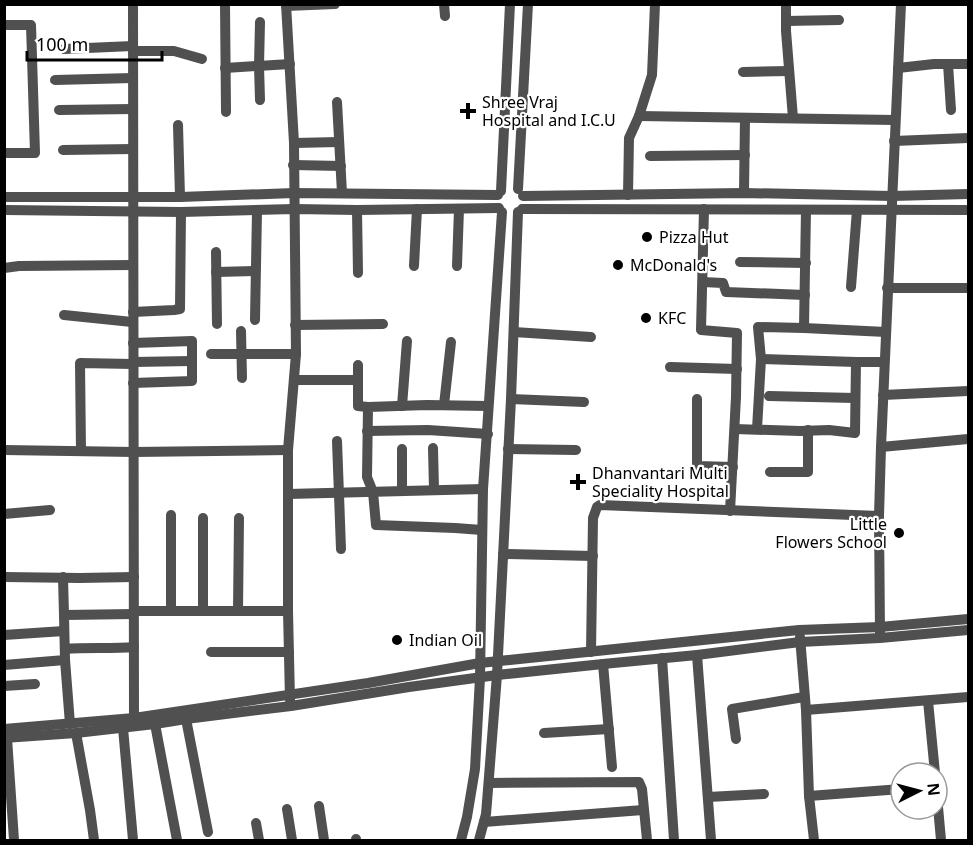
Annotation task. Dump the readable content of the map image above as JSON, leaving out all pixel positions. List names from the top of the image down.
{
  "places": {
    "health": ["Shree Vraj Hospital and I.C.U", "Dhanvantari Multi Speciality Hospital"],
    "other": [
      "Pizza Hut",
      "McDonald's",
      "KFC",
      "Little Flowers School",
      "Indian Oil"
    ]
  },
  "scale_bar": "100 m",
  "north": "right"
}
